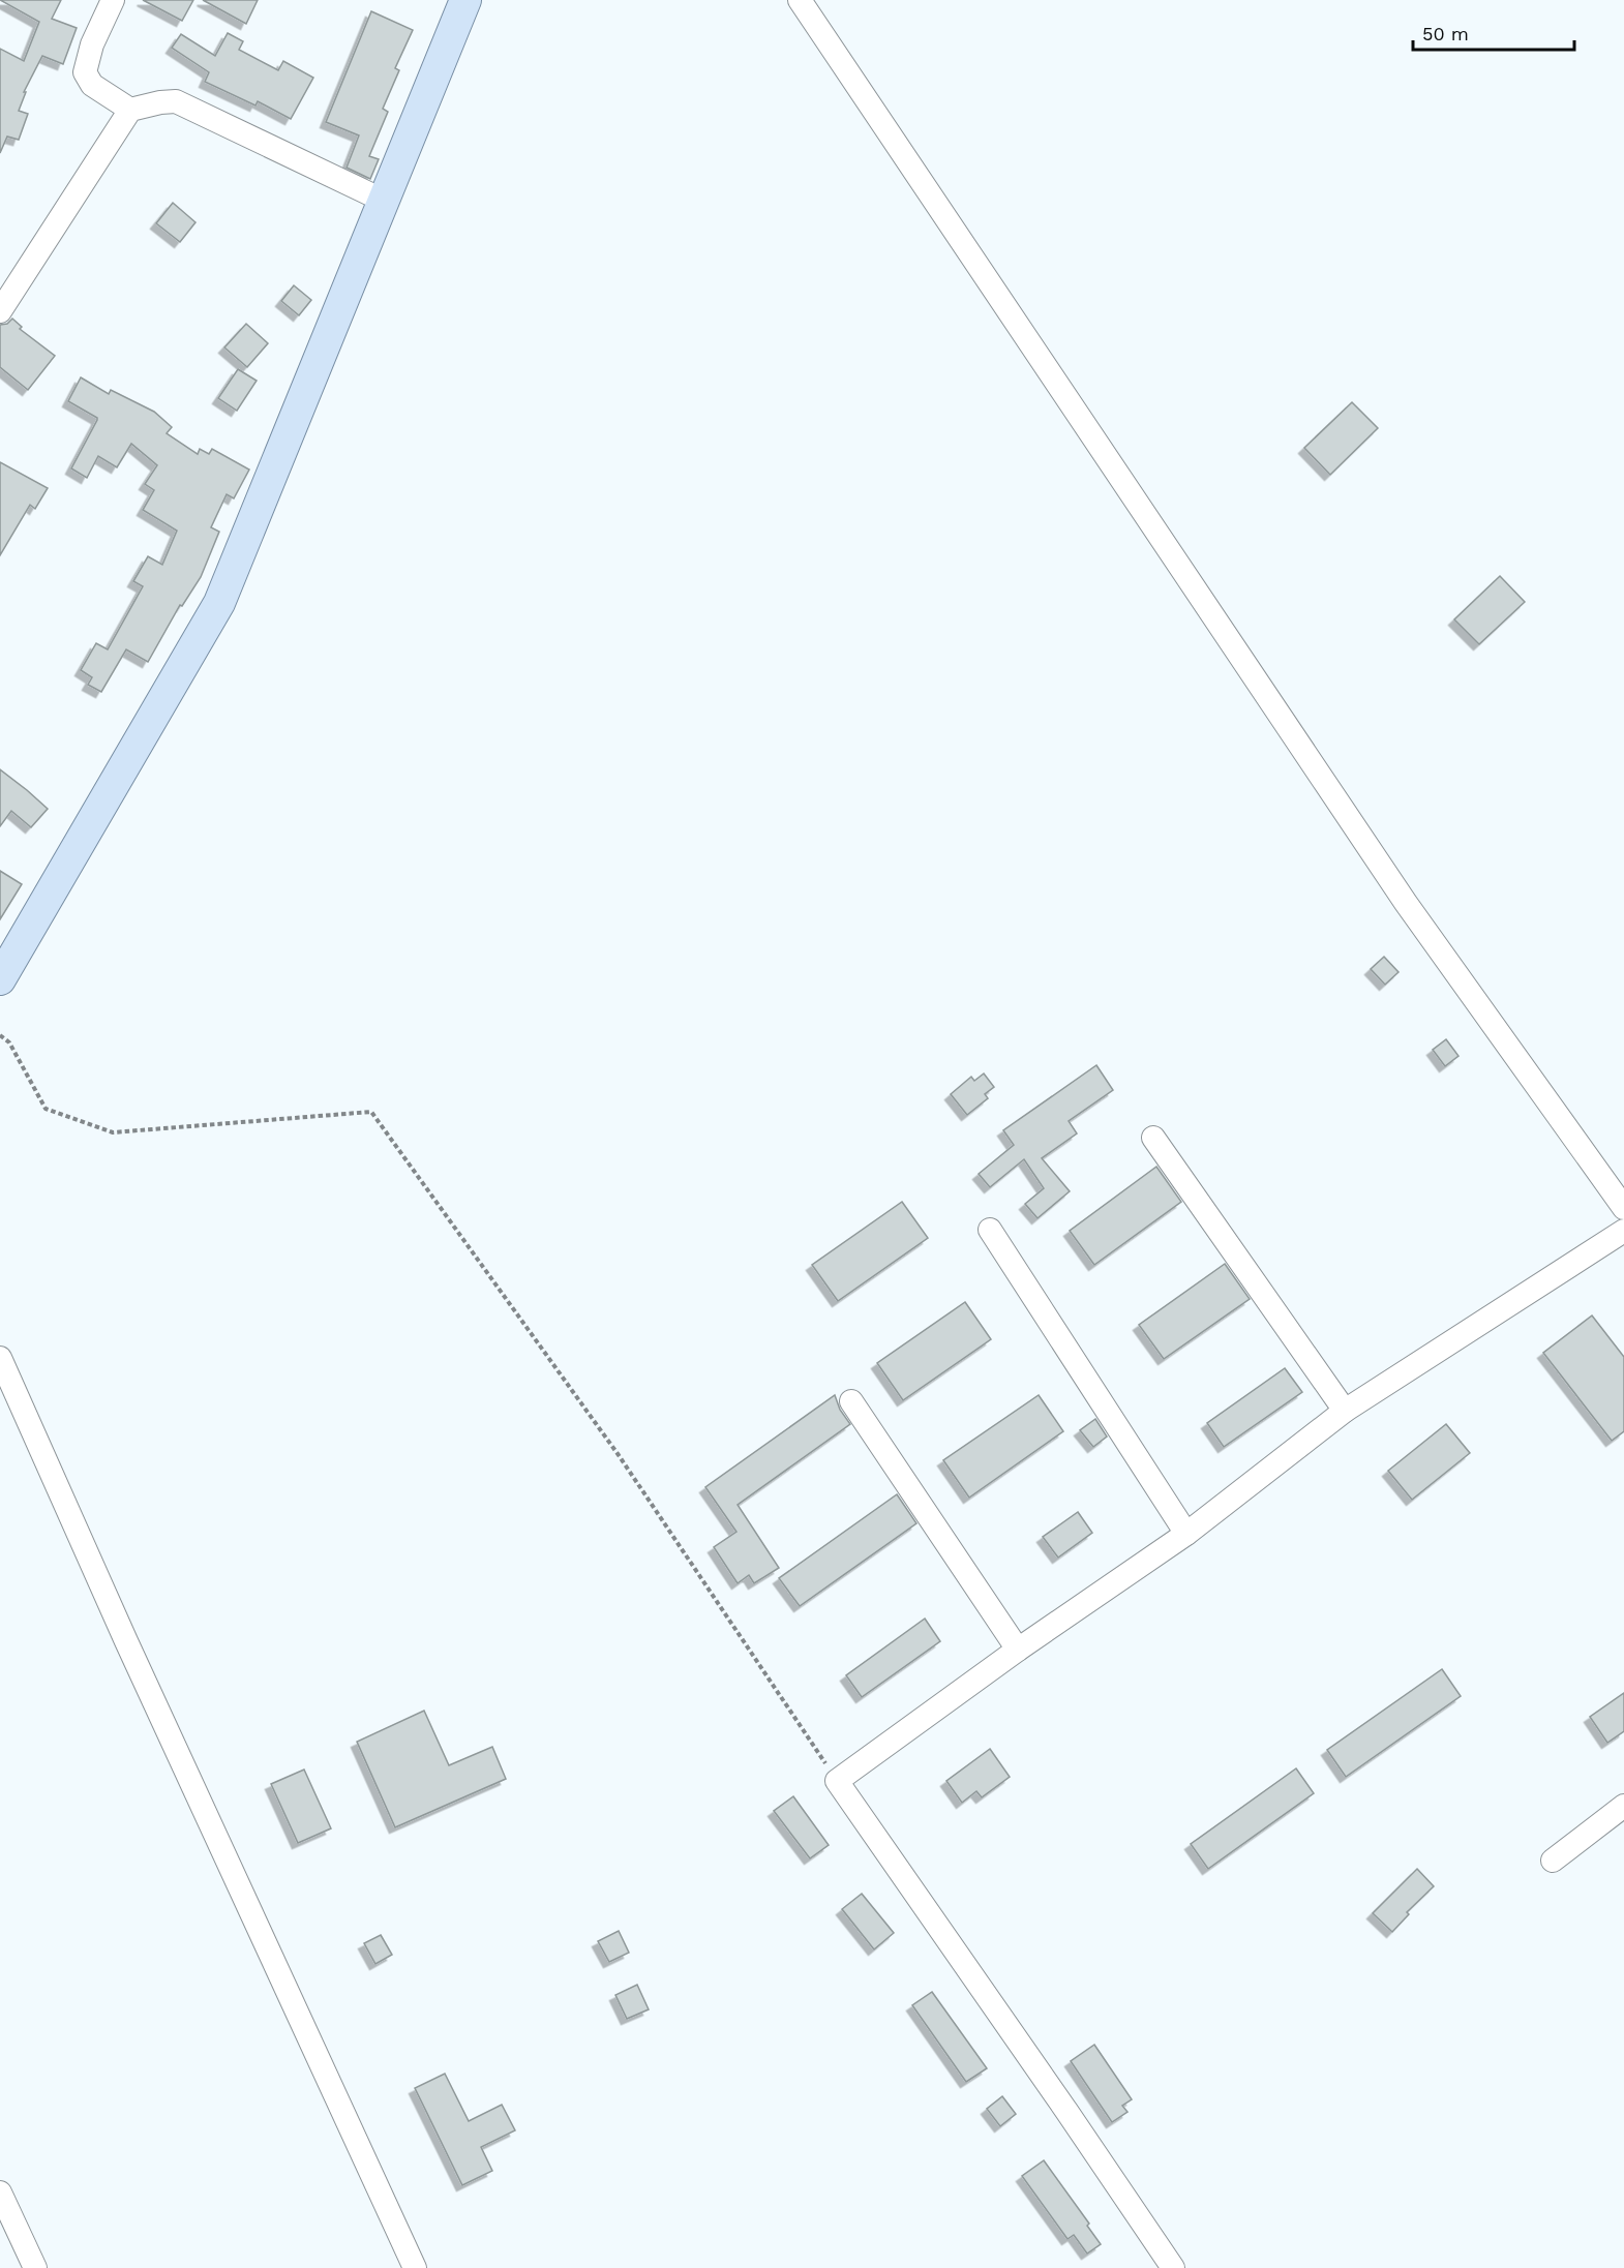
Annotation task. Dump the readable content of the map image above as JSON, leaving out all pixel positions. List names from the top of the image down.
{
  "scale_bar": "50 m"
}
